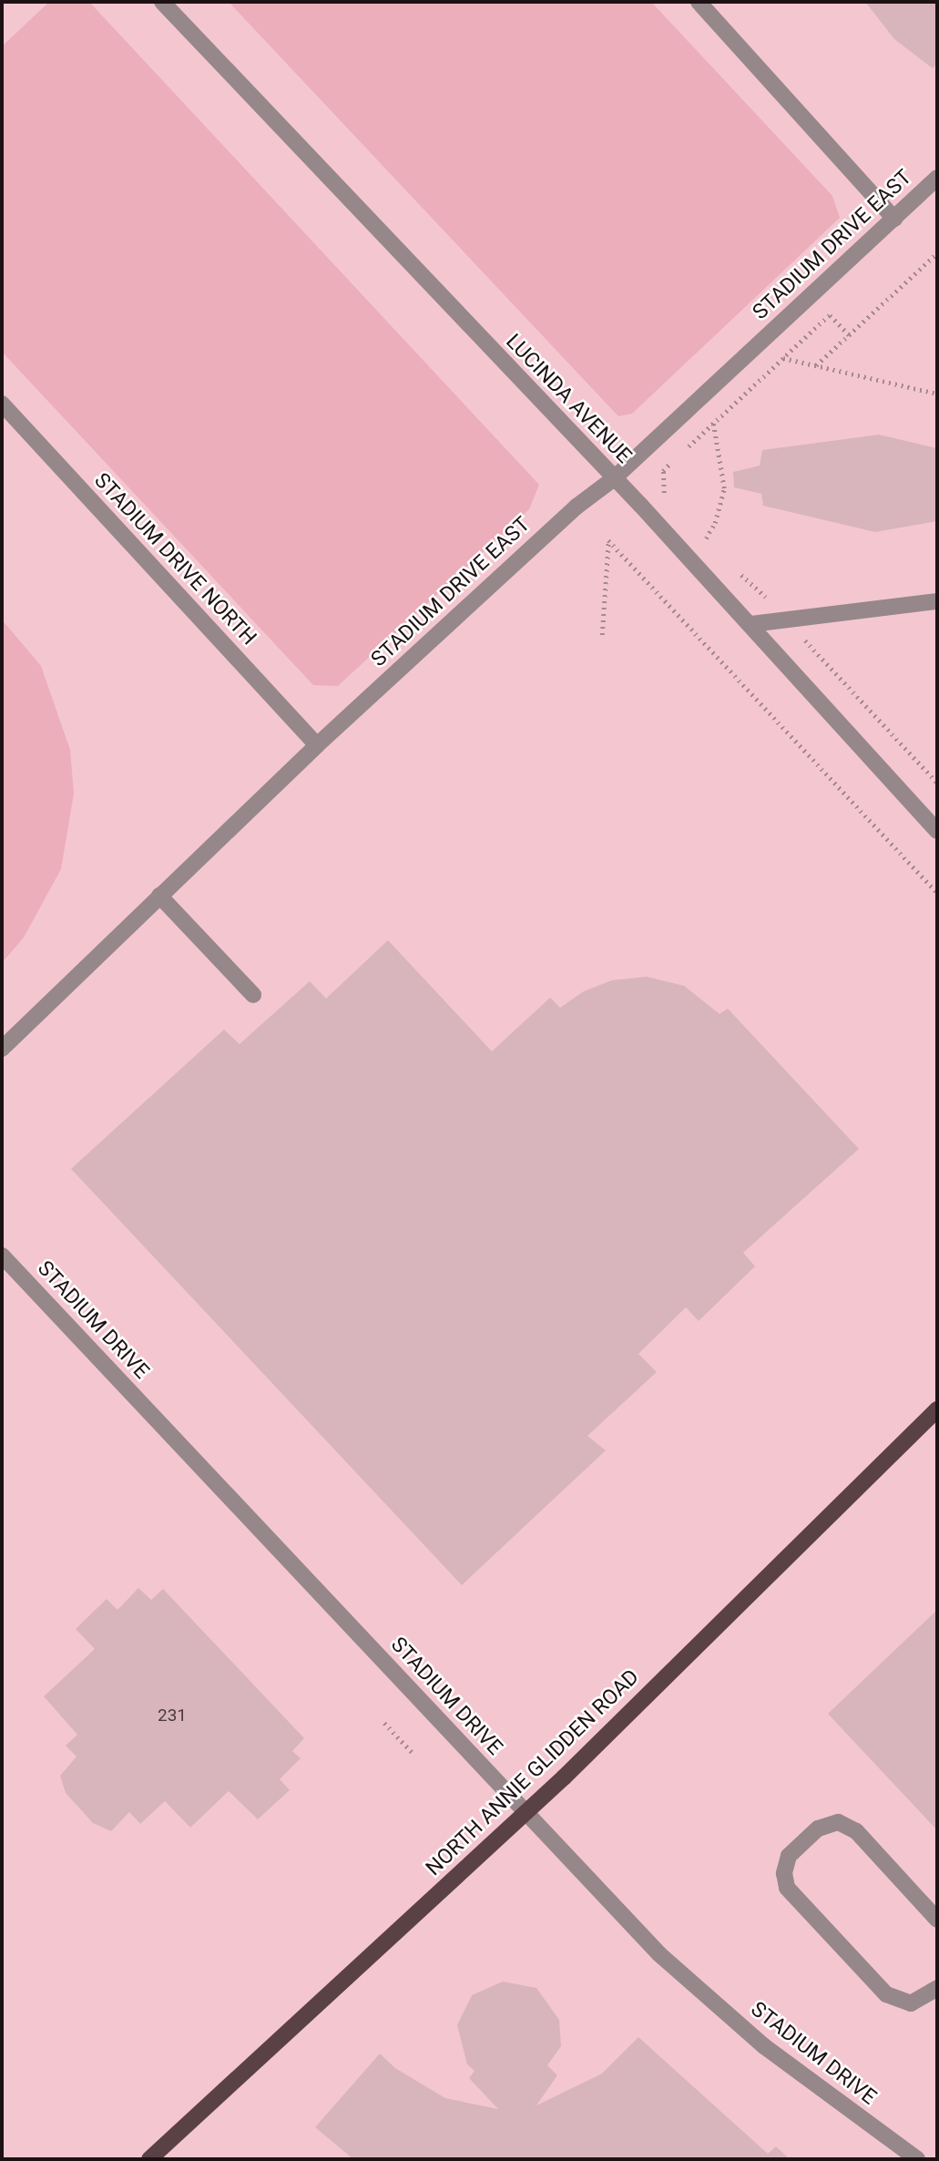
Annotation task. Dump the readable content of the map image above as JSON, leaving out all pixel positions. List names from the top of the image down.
{
  "streets": {
    "main road": ["NORTH ANNIE GLIDDEN ROAD"],
    "street": [
      "STADIUM DRIVE EAST",
      "LUCINDA AVENUE",
      "STADIUM DRIVE NORTH",
      "STADIUM DRIVE"
    ]
  },
  "crossings": [
    ["STADIUM DRIVE EAST", "LUCINDA AVENUE"],
    ["STADIUM DRIVE EAST", "STADIUM DRIVE NORTH"],
    ["STADIUM DRIVE", "NORTH ANNIE GLIDDEN ROAD"]
  ],
  "house_numbers": ["231"]
}
